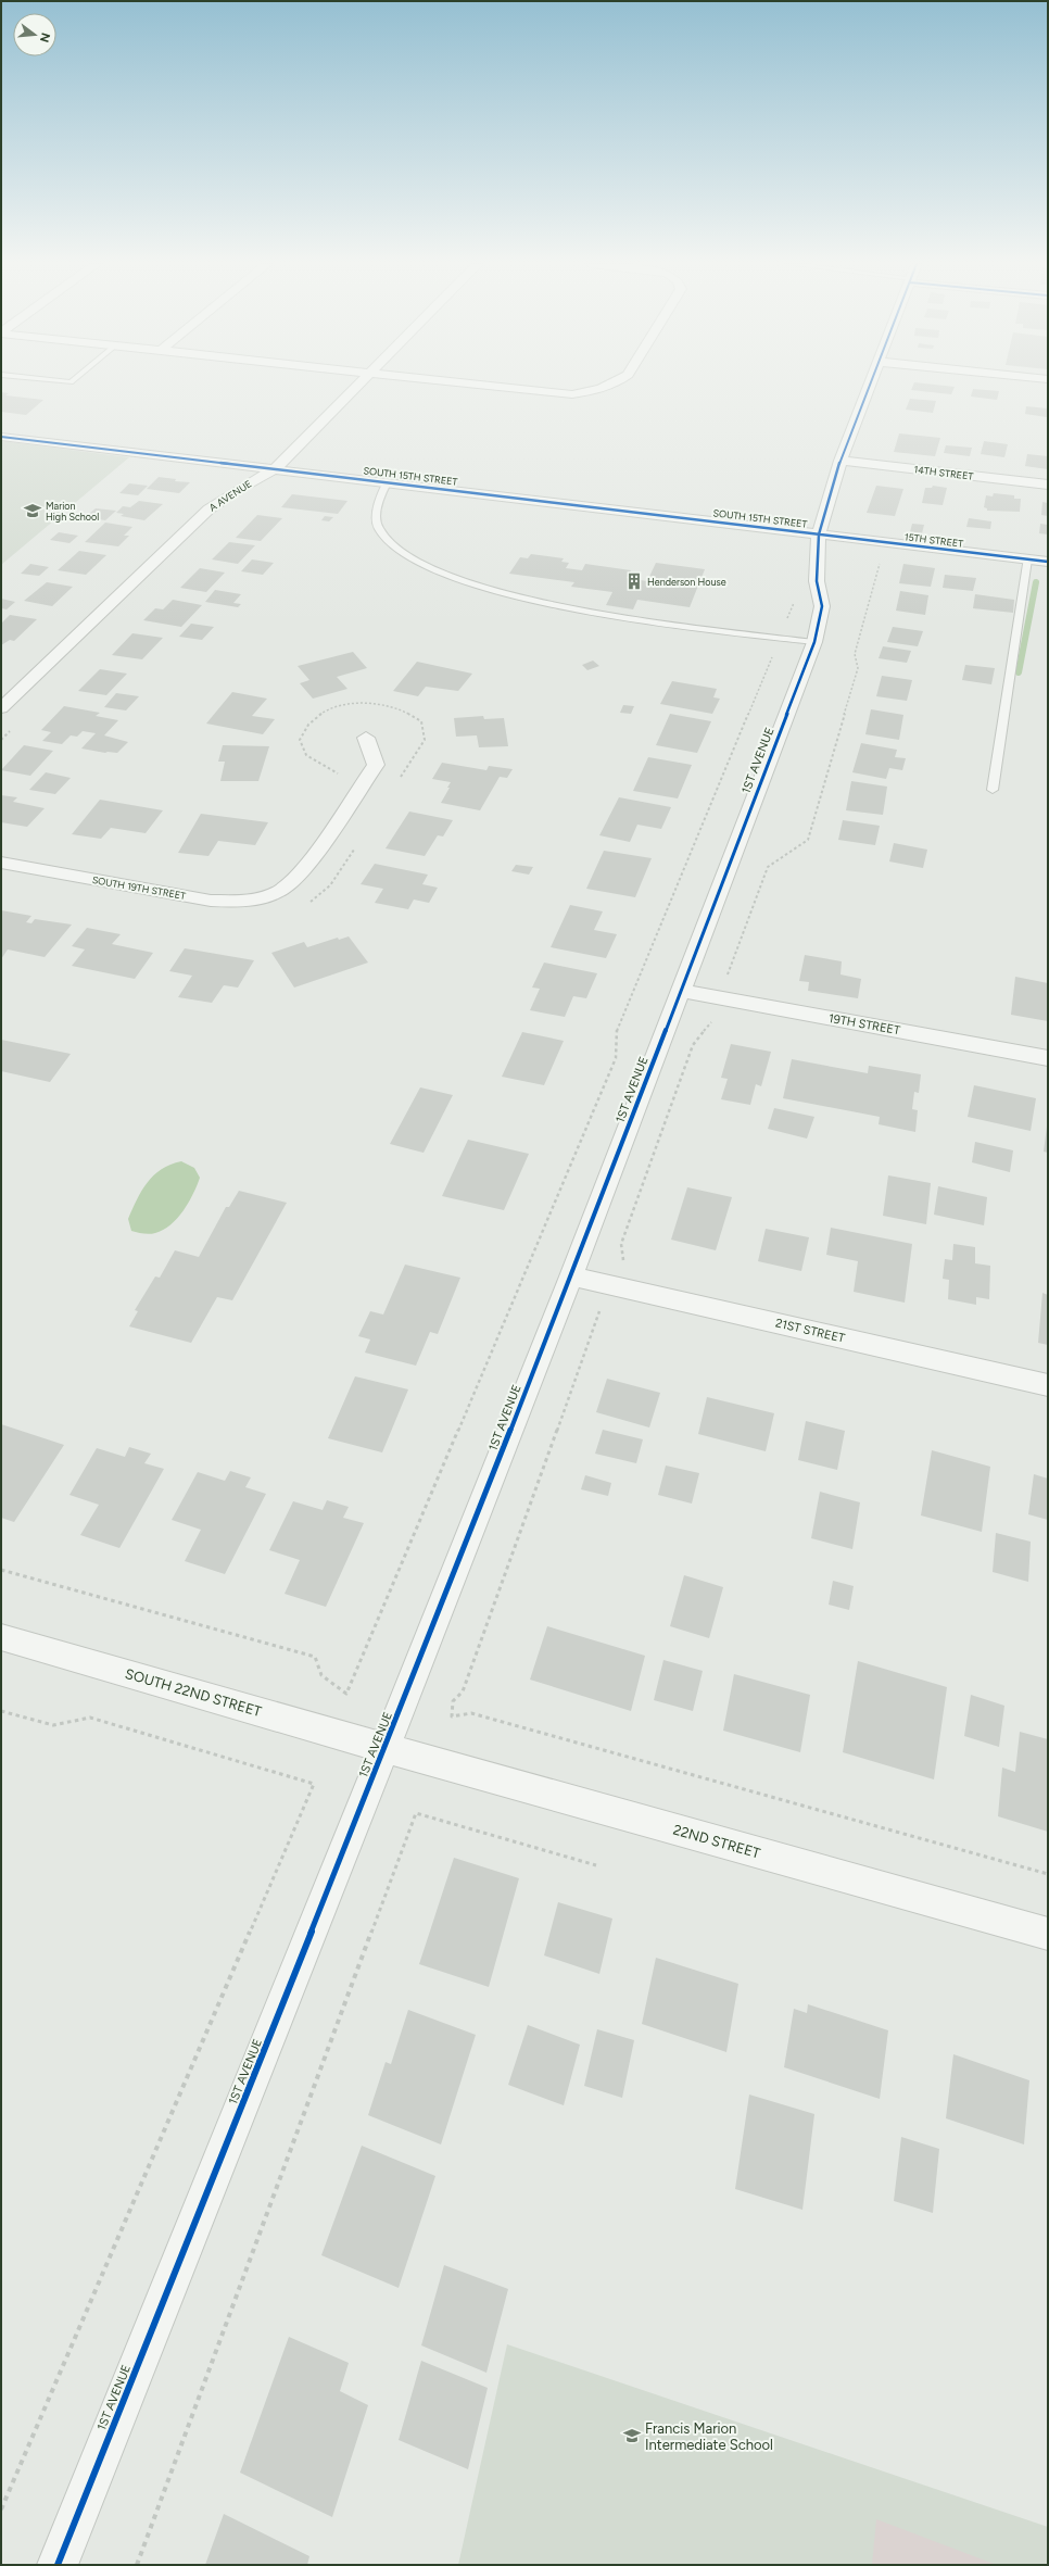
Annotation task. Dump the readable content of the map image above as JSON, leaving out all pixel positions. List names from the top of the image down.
{
  "streets": {
    "street": [
      "14TH STREET",
      "SOUTH 15TH STREET",
      "A AVENUE",
      "15TH STREET",
      "1ST AVENUE",
      "SOUTH 19TH STREET",
      "19TH STREET",
      "21ST STREET",
      "SOUTH 22ND STREET",
      "22ND STREET"
    ]
  },
  "crossings": [
    ["14TH STREET", "1ST AVENUE"],
    ["SOUTH 15TH STREET", "A AVENUE"],
    ["SOUTH 15TH STREET", "15TH STREET"],
    ["SOUTH 15TH STREET", "1ST AVENUE"],
    ["15TH STREET", "1ST AVENUE"],
    ["1ST AVENUE", "19TH STREET"],
    ["1ST AVENUE", "21ST STREET"],
    ["1ST AVENUE", "SOUTH 22ND STREET"],
    ["1ST AVENUE", "22ND STREET"],
    ["SOUTH 22ND STREET", "22ND STREET"]
  ],
  "places": {
    "school or university": ["Marion High School", "Francis Marion Intermediate School"],
    "building": ["Henderson House"]
  },
  "north": "right"
}
